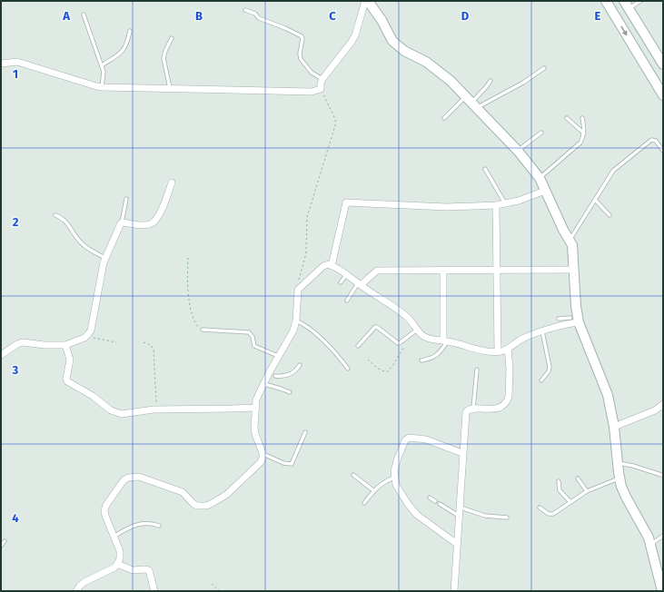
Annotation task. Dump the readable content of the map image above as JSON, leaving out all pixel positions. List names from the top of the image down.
{
  "grid": {
    "columns": [
      "A",
      "B",
      "C",
      "D",
      "E"
    ],
    "rows": [
      "1",
      "2",
      "3",
      "4"
    ]
  }
}
